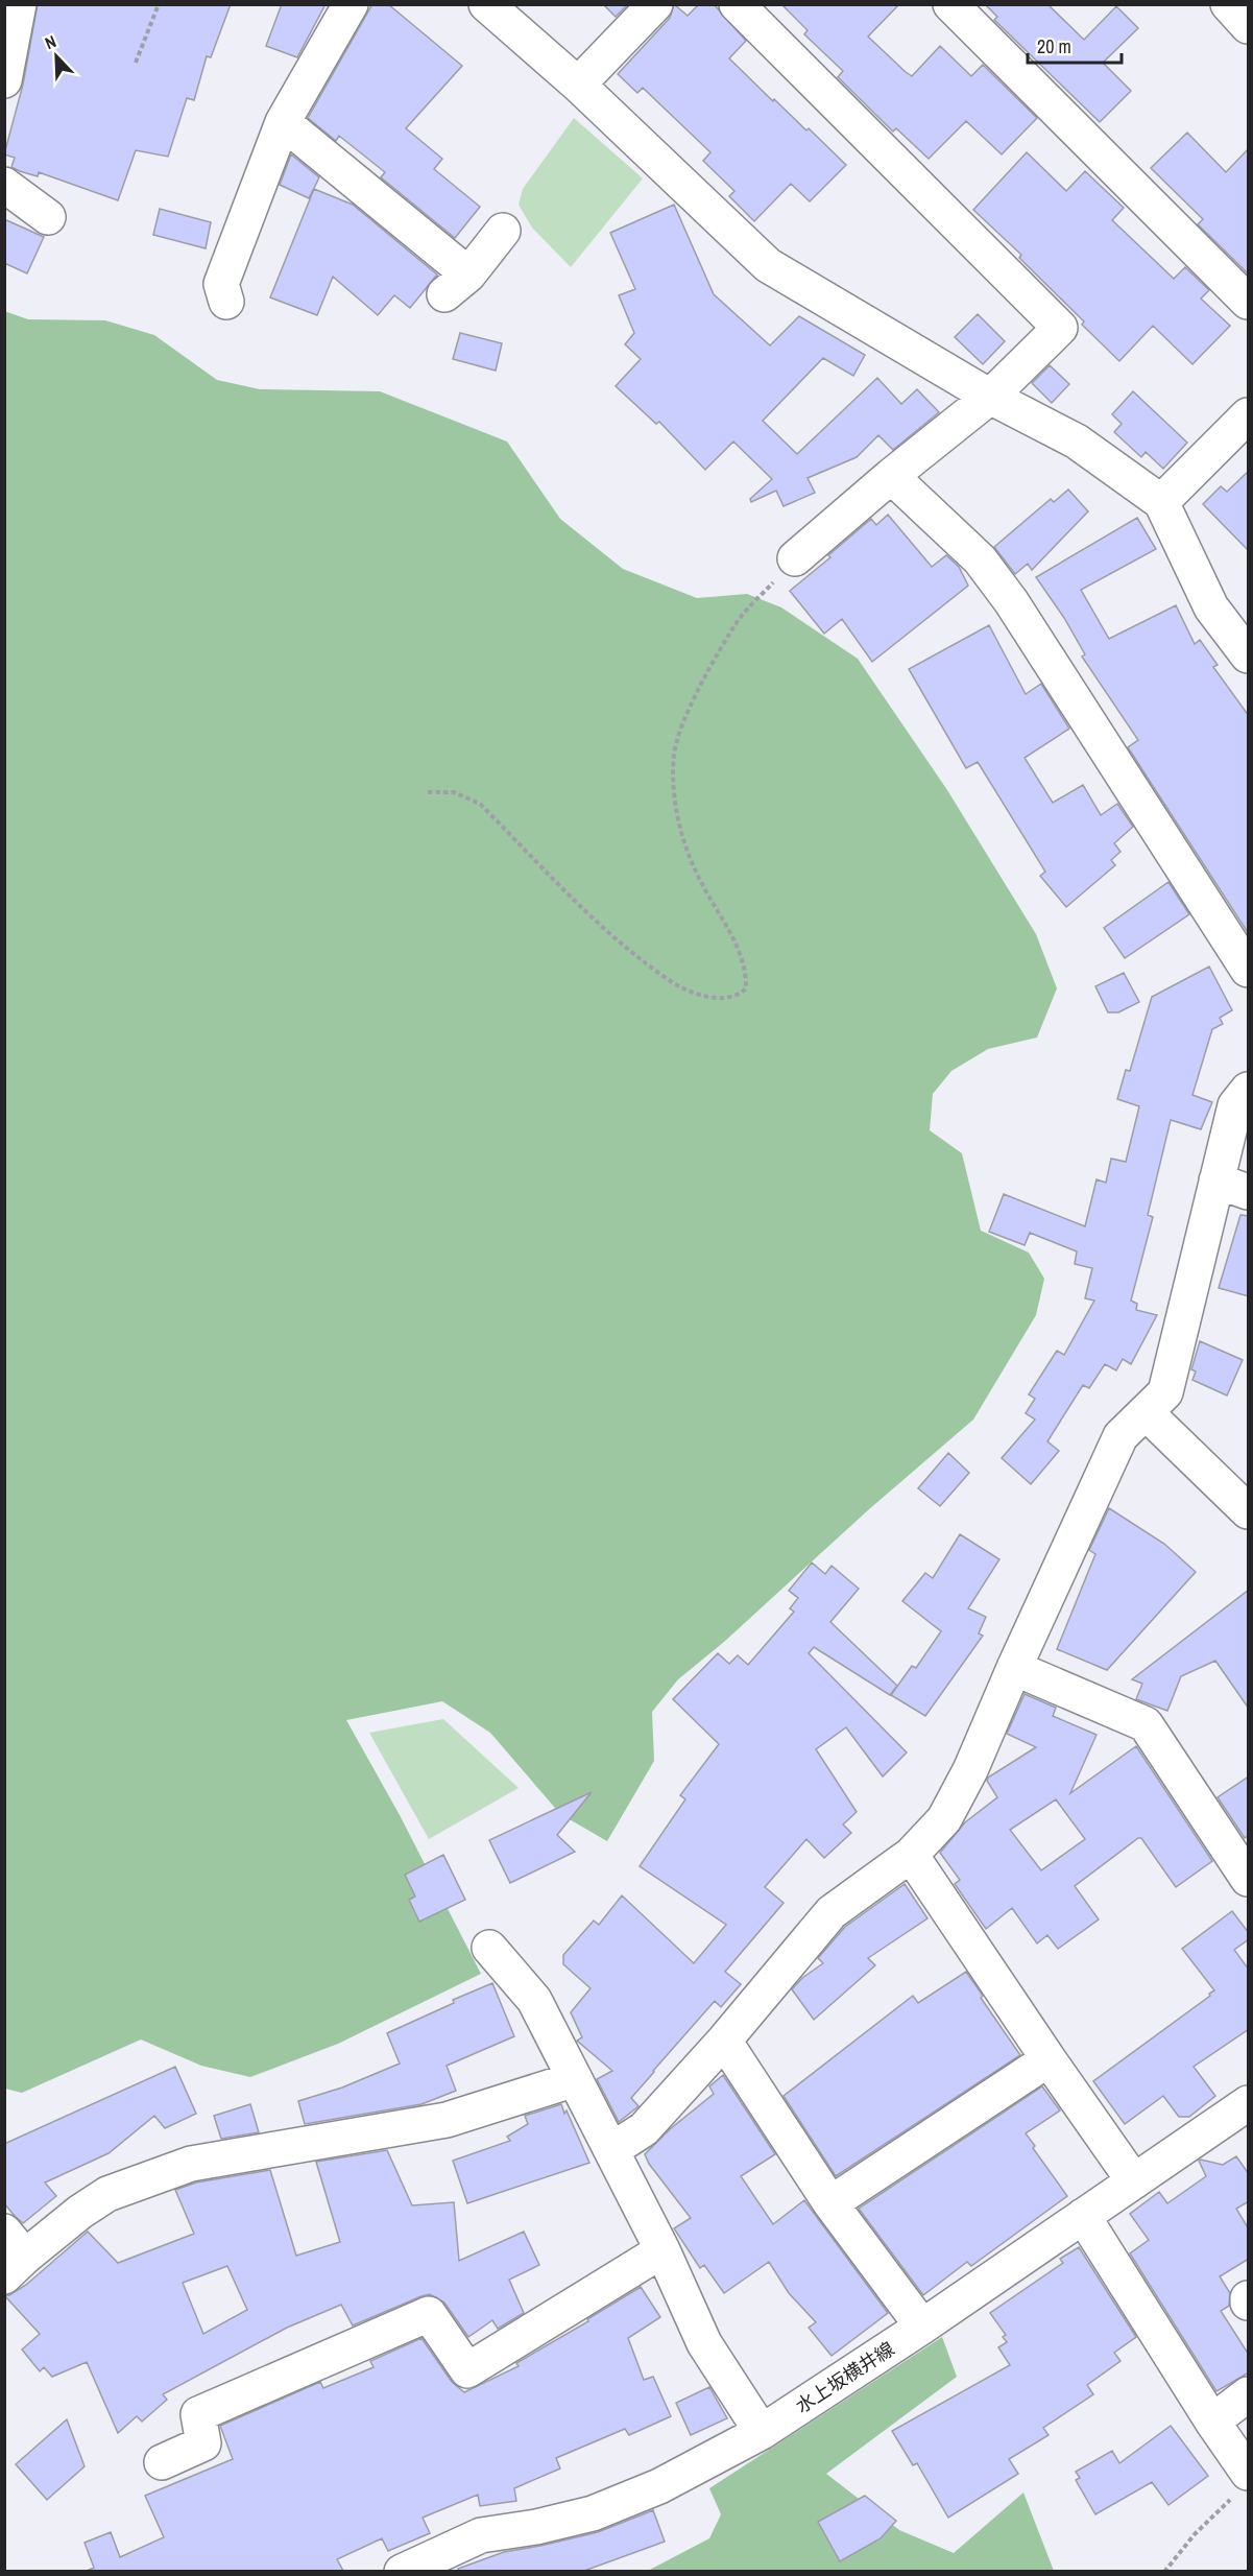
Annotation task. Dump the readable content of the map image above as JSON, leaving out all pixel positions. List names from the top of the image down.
{
  "streets": {
    "street": ["水上坂横井線"]
  },
  "scale_bar": "20 m",
  "north": "top left"
}
